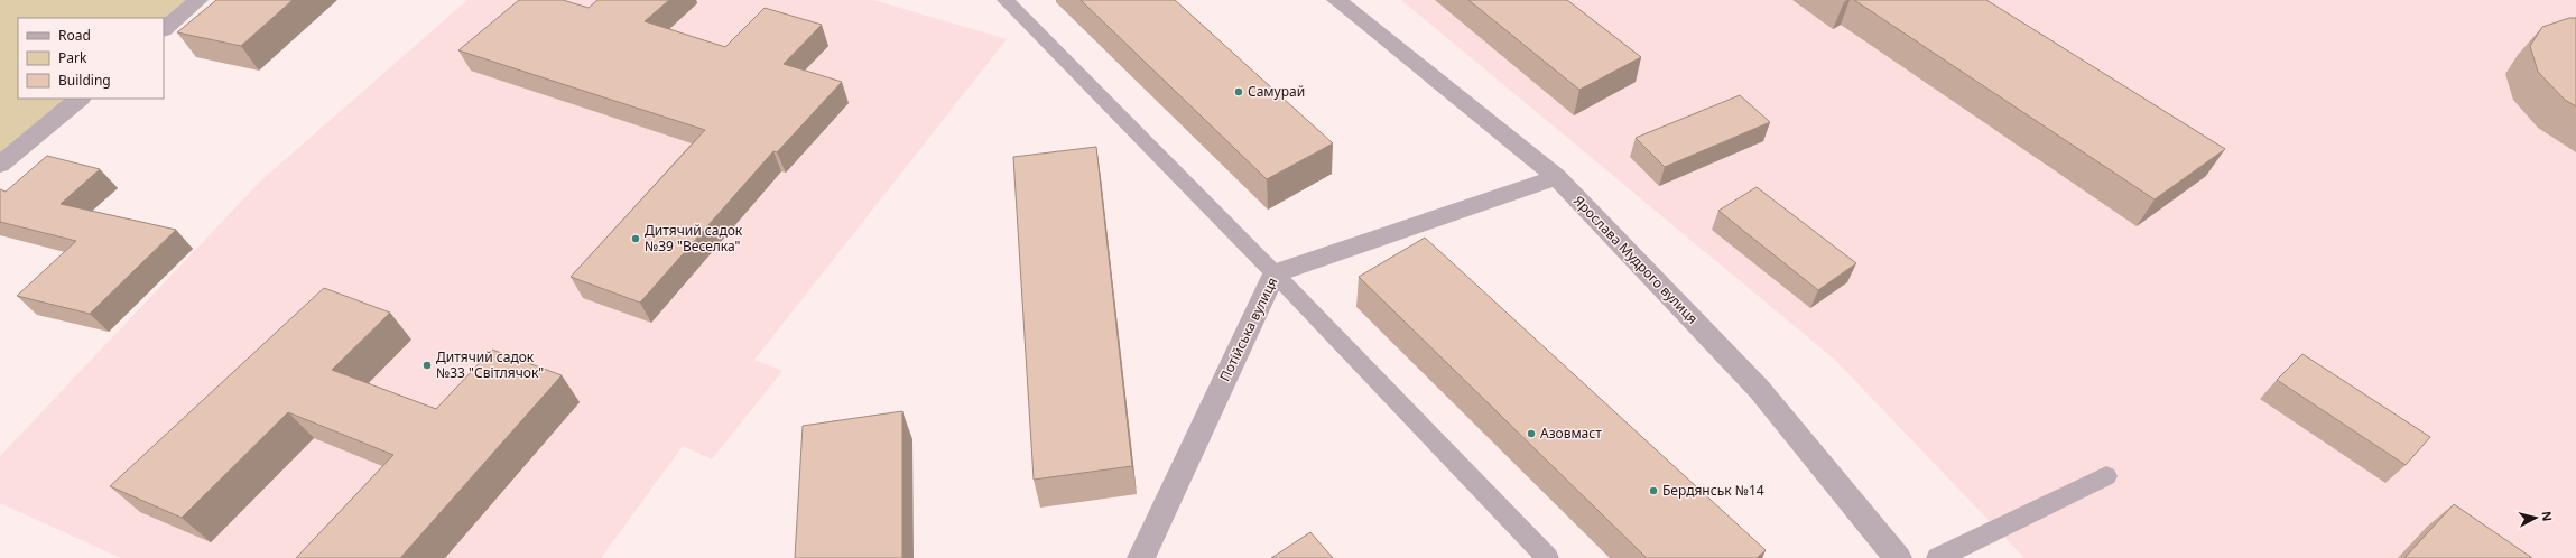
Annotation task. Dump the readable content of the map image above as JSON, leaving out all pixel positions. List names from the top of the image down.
{
  "streets": {
    "street": ["Ярослава Мудрого вулиця", "Потійська вулиця"]
  },
  "crossings": [
    ["Ярослава Мудрого вулиця", "Потійська вулиця"]
  ],
  "places": [
    "Самурай",
    "Дитячий садок №39 \"Веселка\"",
    "Дитячий садок №33 \"Світлячок\"",
    "Азовмаст",
    "Бердянськ №14"
  ],
  "legend": ["Road", "Park", "Building"],
  "north": "right"
}
